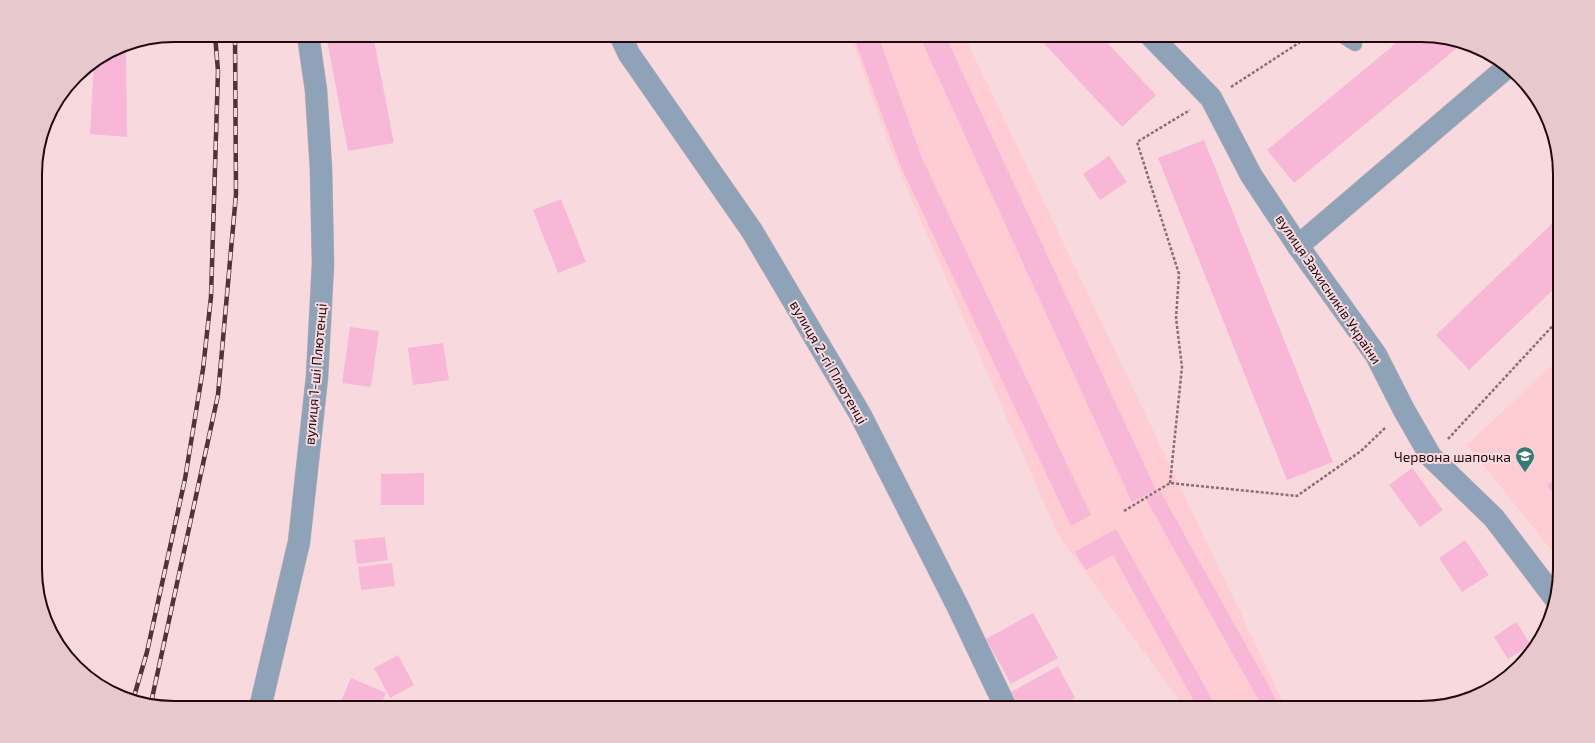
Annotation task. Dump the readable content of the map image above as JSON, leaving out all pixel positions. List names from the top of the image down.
{
  "streets": {
    "street": ["вулиця Захисників України", "вулиця 2-гі Плютенці", "вулиця 1-ші Плютенці"]
  },
  "places": {
    "school or university": ["Червона шапочка"]
  }
}
